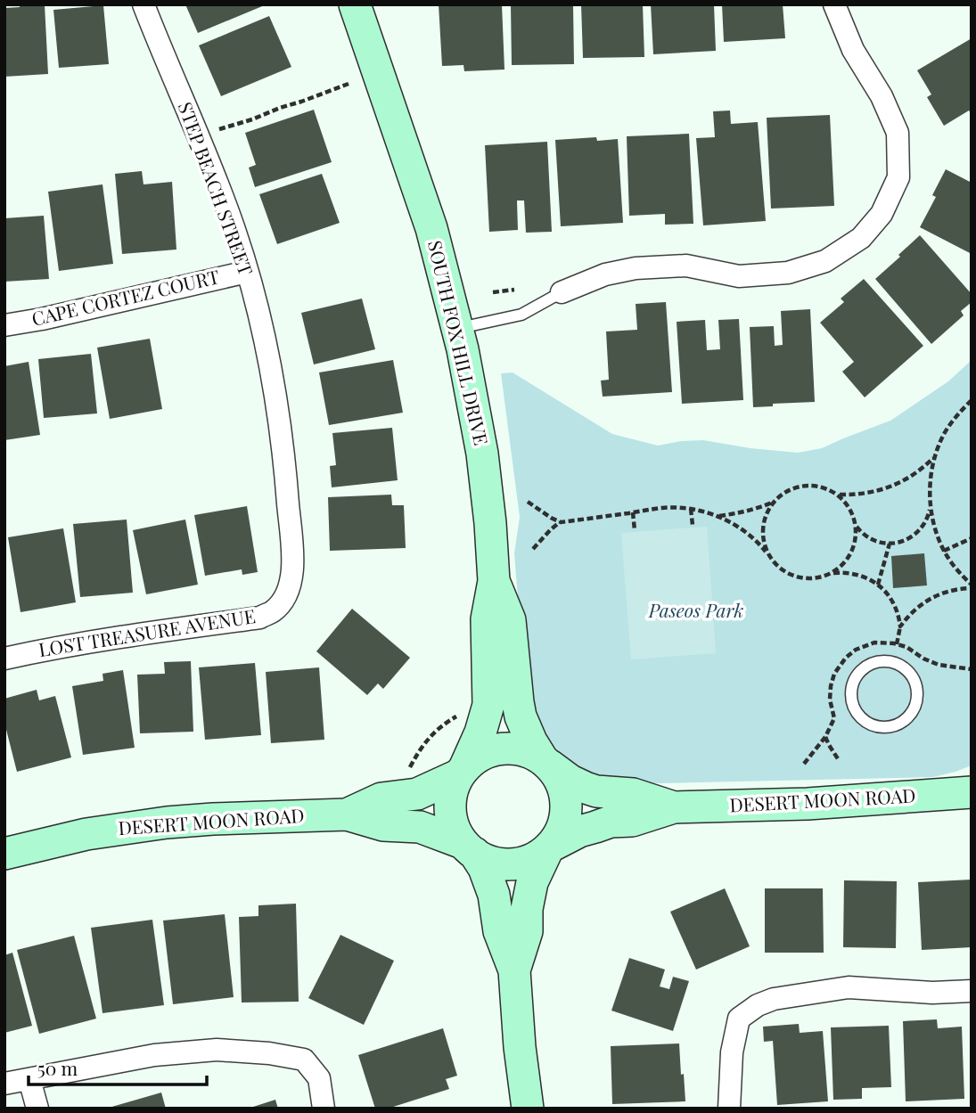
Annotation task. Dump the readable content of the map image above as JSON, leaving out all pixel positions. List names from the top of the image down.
{
  "streets": {
    "street": [
      "STEP BEACH STREET",
      "CAPE CORTEZ COURT",
      "SOUTH FOX HILL DRIVE",
      "LOST TREASURE AVENUE",
      "DESERT MOON ROAD"
    ]
  },
  "crossings": [
    ["STEP BEACH STREET", "CAPE CORTEZ COURT"],
    ["STEP BEACH STREET", "LOST TREASURE AVENUE"],
    ["SOUTH FOX HILL DRIVE", "DESERT MOON ROAD"]
  ],
  "parks": ["Paseos Park"],
  "scale_bar": "50 m"
}
